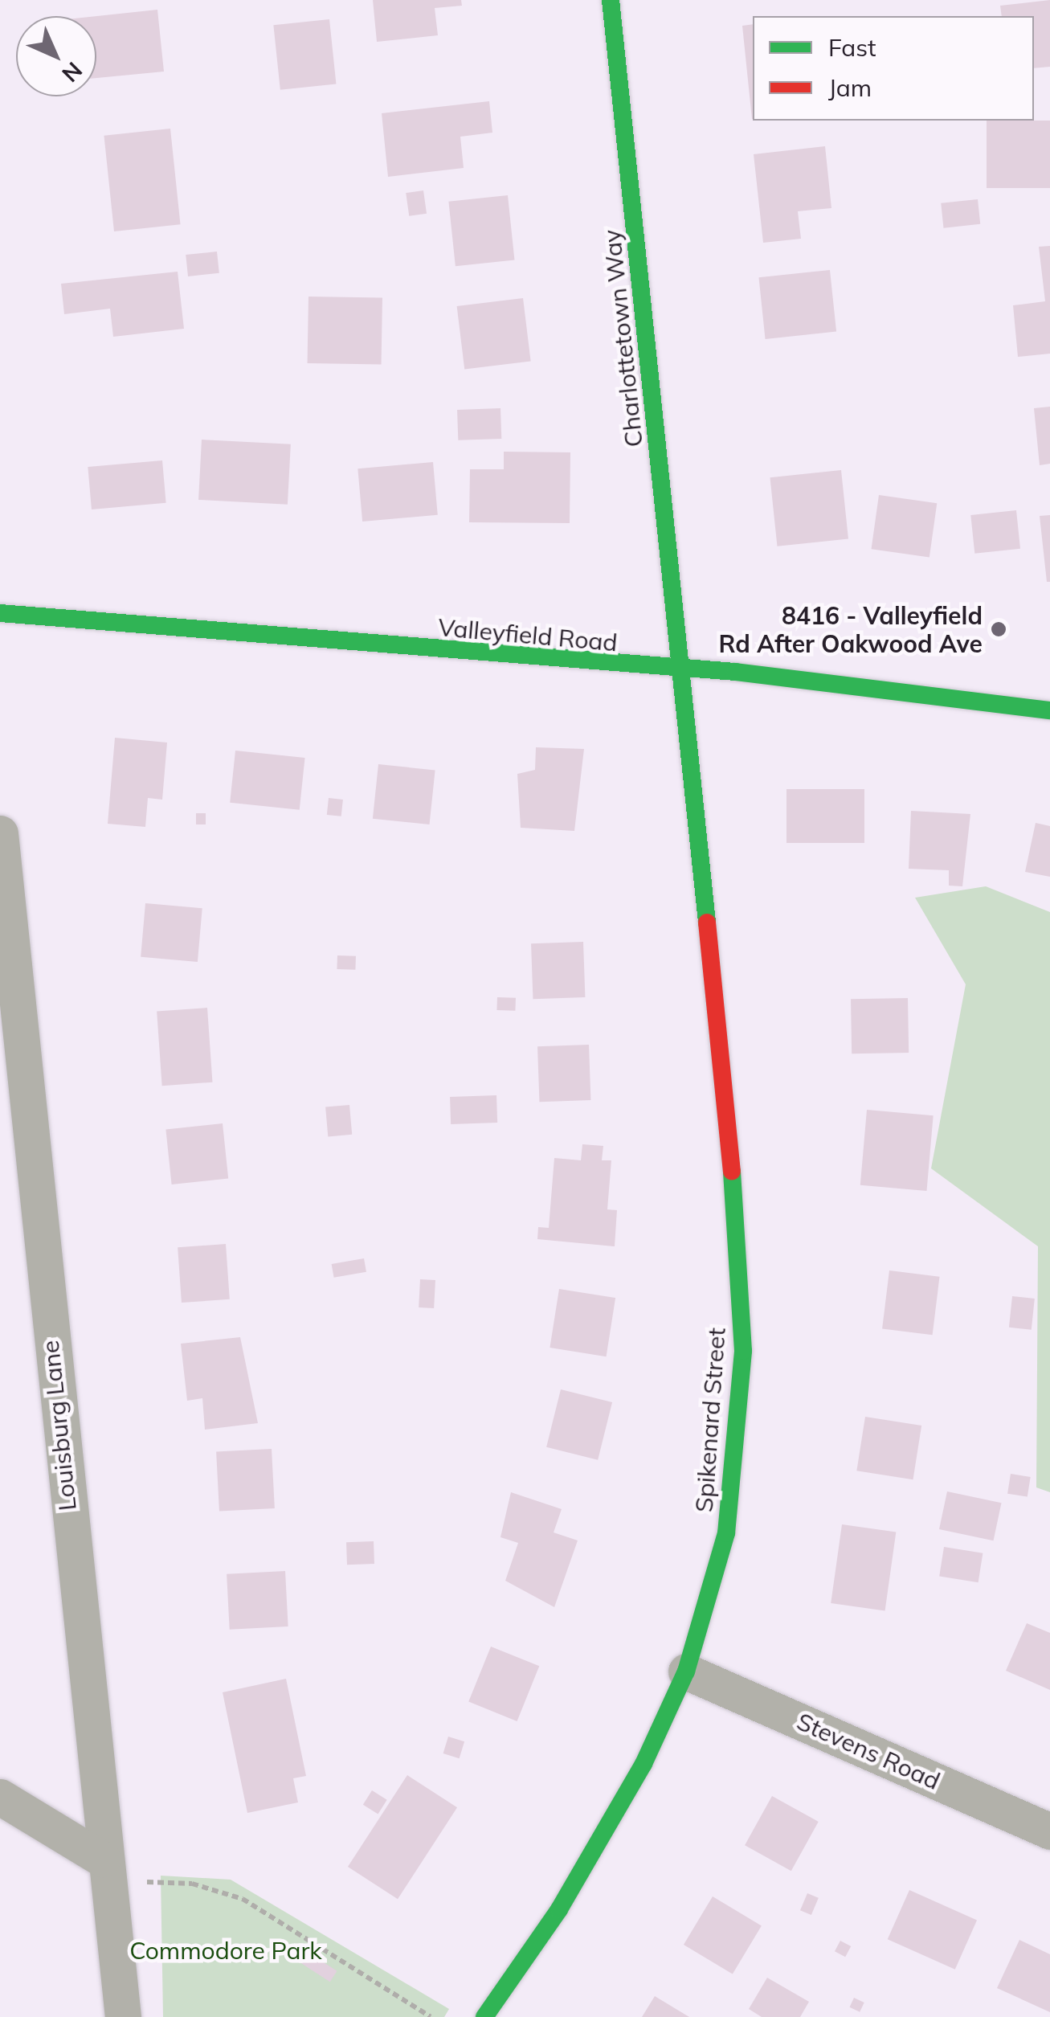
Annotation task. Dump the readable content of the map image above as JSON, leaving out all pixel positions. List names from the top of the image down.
{
  "streets": {
    "street": [
      "Charlottetown Way",
      "Valleyfield Road",
      "Spikenard Street",
      "Louisburg Lane",
      "Stevens Road"
    ]
  },
  "crossings": [
    ["Charlottetown Way", "Valleyfield Road"],
    ["Charlottetown Way", "Spikenard Street"],
    ["Valleyfield Road", "Spikenard Street"],
    ["Spikenard Street", "Stevens Road"]
  ],
  "parks": ["Commodore Park"],
  "places": ["8416 - Valleyfield Rd After Oakwood Ave"],
  "legend": ["Fast", "Jam"],
  "north": "bottom right"
}
